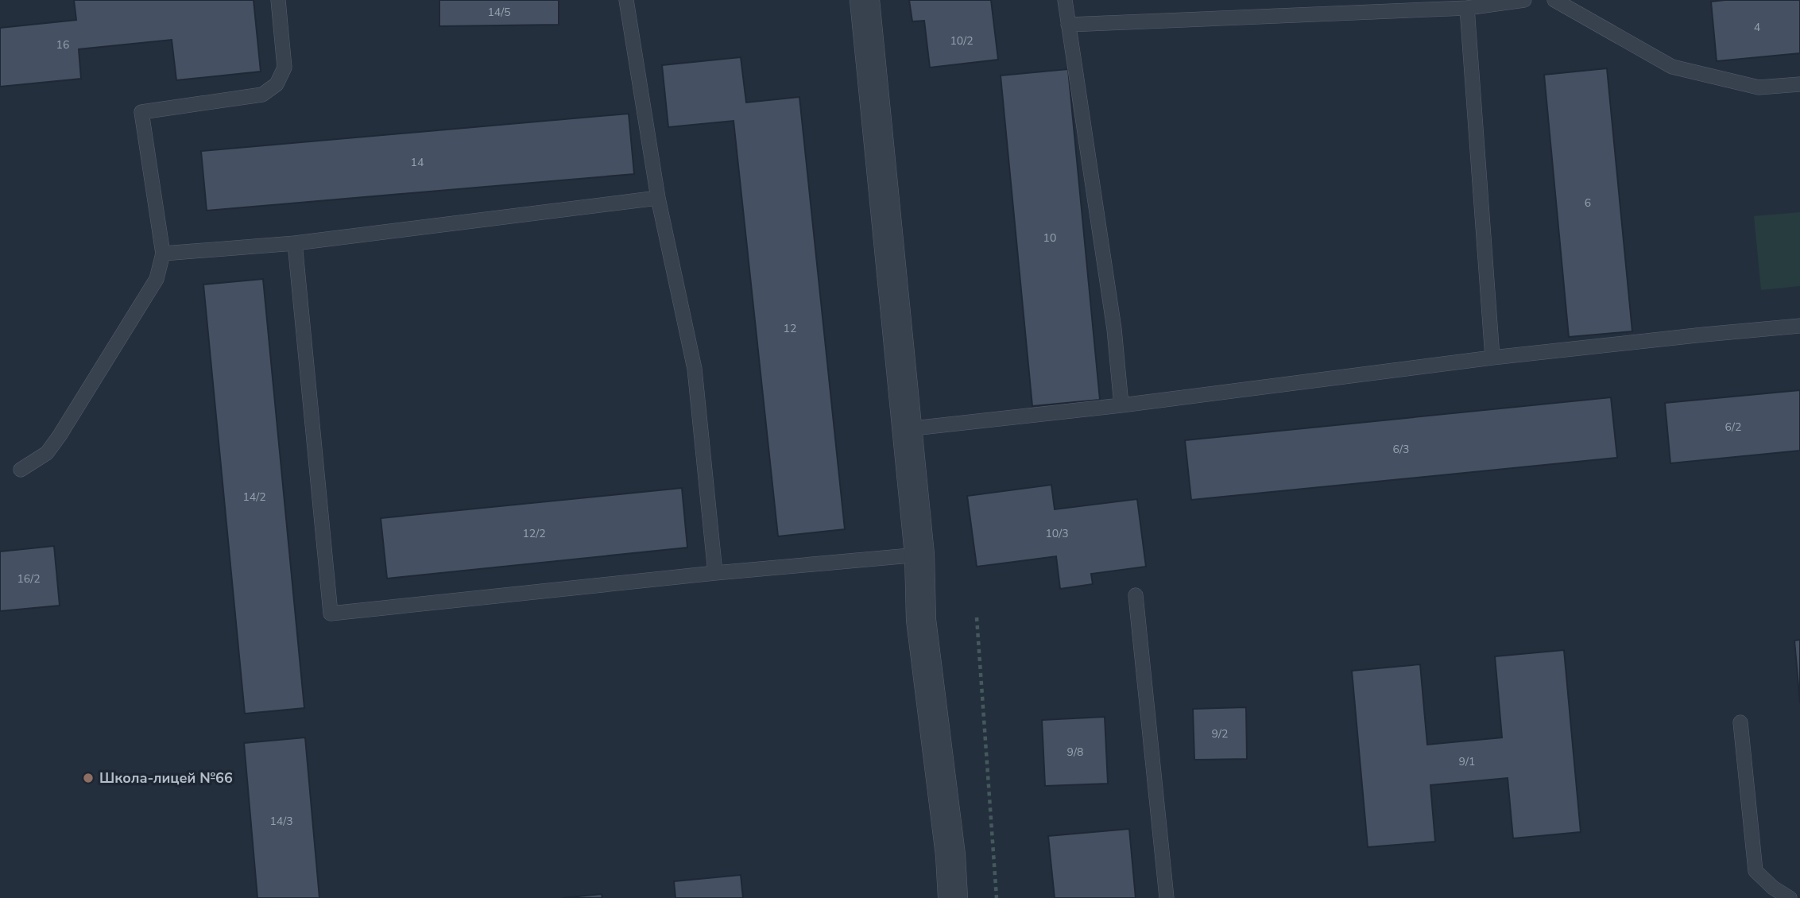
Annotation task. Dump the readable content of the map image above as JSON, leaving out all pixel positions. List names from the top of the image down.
{
  "places": ["Школа-лицей №66"],
  "house_numbers": [
    "14/5",
    "4",
    "10/2",
    "16",
    "14",
    "6",
    "10",
    "12",
    "6/2",
    "6/3",
    "14/2",
    "12/2",
    "10/3",
    "16/2",
    "9/2",
    "9/8",
    "9/1",
    "14/3"
  ]
}
